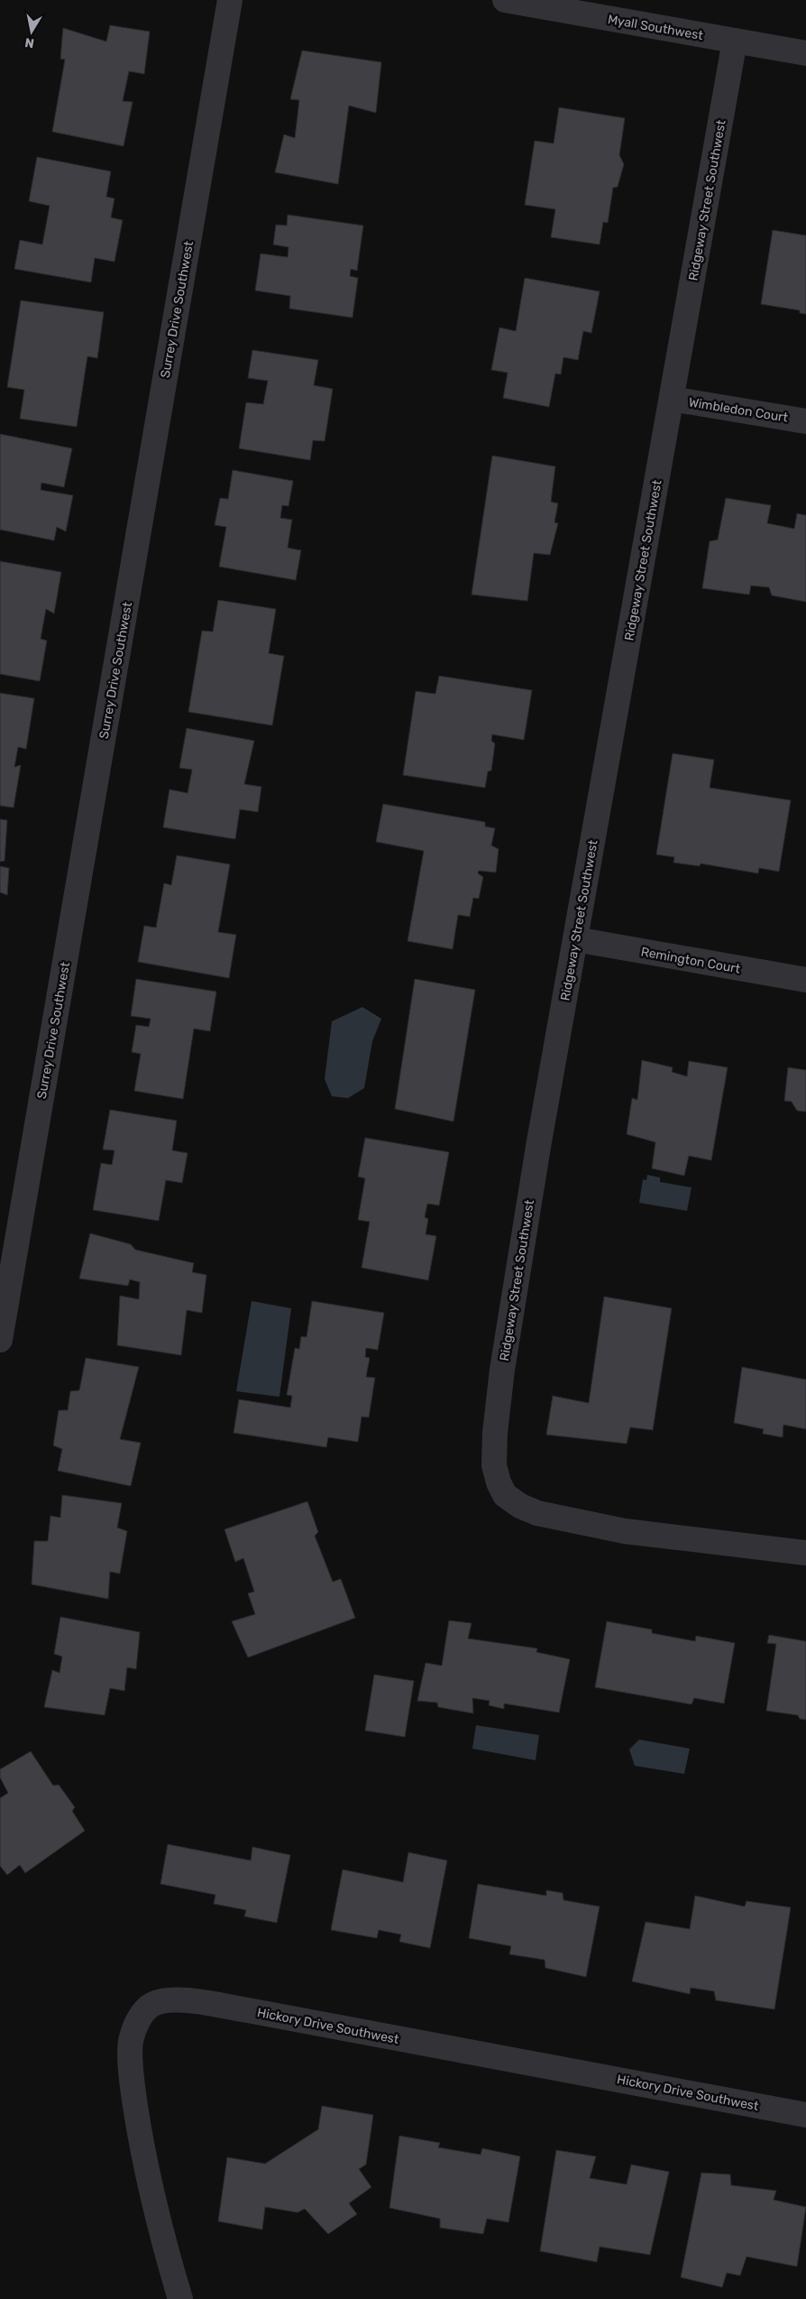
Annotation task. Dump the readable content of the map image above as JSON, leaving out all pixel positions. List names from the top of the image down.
{
  "streets": {
    "street": [
      "Myall Southwest",
      "Ridgeway Street Southwest",
      "Surrey Drive Southwest",
      "Wimbledon Court",
      "Remington Court",
      "Hickory Drive Southwest"
    ]
  },
  "crossings": [
    ["Myall Southwest", "Ridgeway Street Southwest"],
    ["Ridgeway Street Southwest", "Wimbledon Court"],
    ["Ridgeway Street Southwest", "Remington Court"]
  ],
  "north": "bottom"
}
